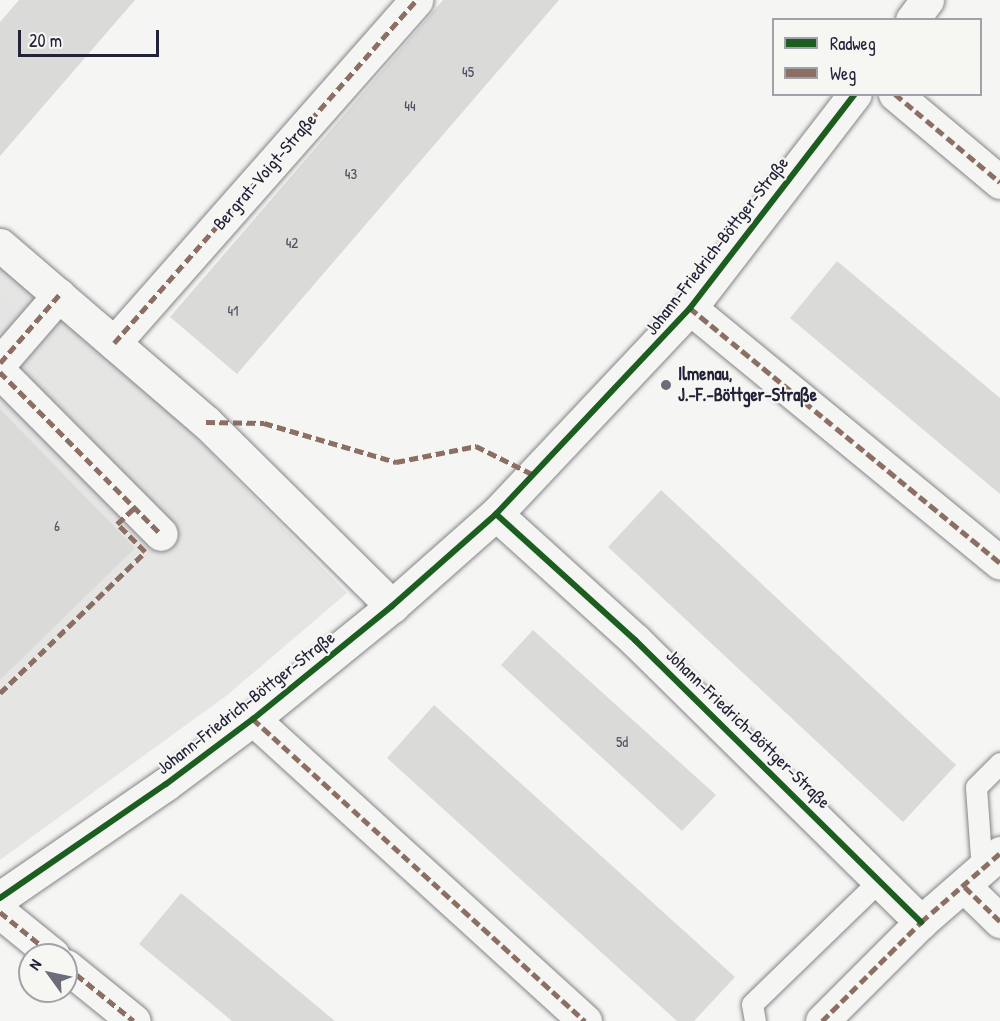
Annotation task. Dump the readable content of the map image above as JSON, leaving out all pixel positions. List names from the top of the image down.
{
  "streets": {
    "street": ["Bergrat-Voigt-Straße", "Johann-Friedrich-Böttger-Straße"]
  },
  "places": ["Ilmenau, J.-F.-Böttger-Straße"],
  "house_numbers": [
    "45",
    "44",
    "43",
    "42",
    "41",
    "6",
    "5d"
  ],
  "legend": ["Radweg", "Weg"],
  "scale_bar": "20 m",
  "north": "top left"
}
